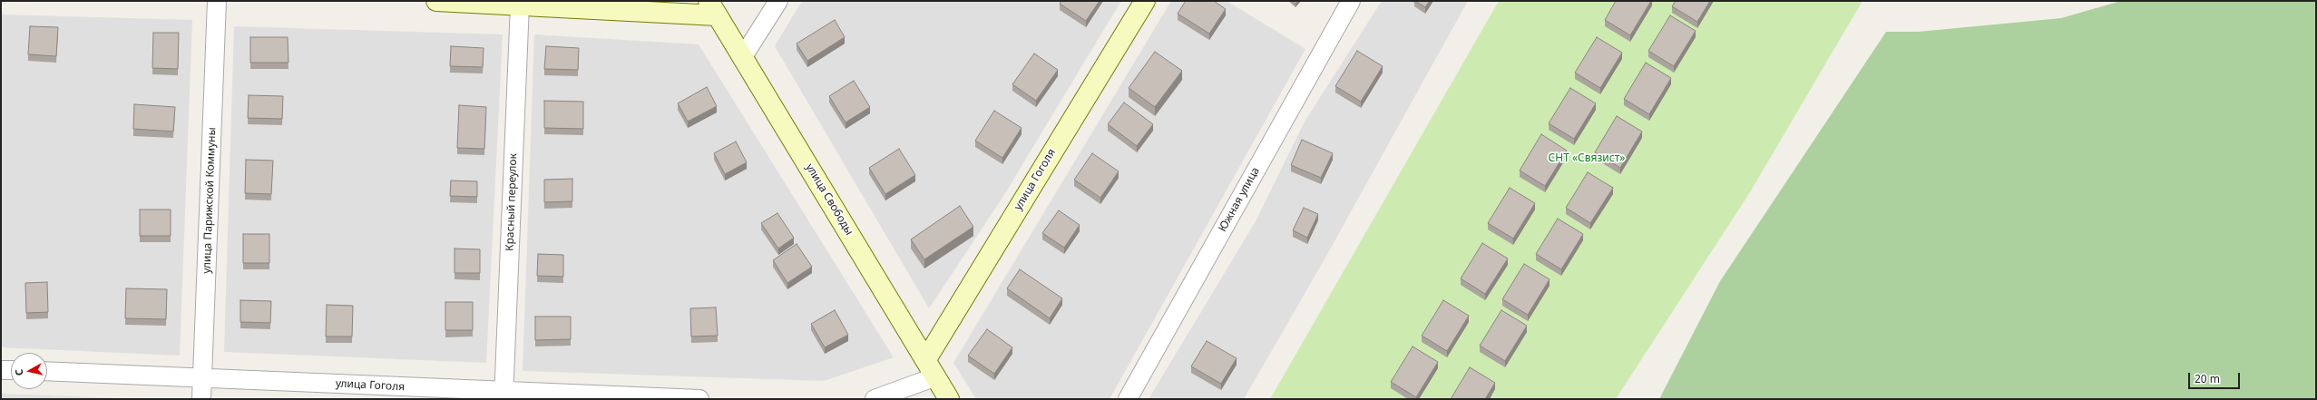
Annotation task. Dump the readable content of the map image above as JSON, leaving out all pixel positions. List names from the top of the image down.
{
  "streets": {
    "street": [
      "улица Гоголя",
      "улица Свободы",
      "Южная улица",
      "улица Парижской Коммуны",
      "Красный переулок"
    ]
  },
  "crossings": [
    ["улица Гоголя", "улица Свободы"],
    ["улица Гоголя", "улица Парижской Коммуны"],
    ["улица Гоголя", "Красный переулок"]
  ],
  "parks": ["СНТ «Связист»"],
  "scale_bar": "20 m",
  "north": "left"
}
